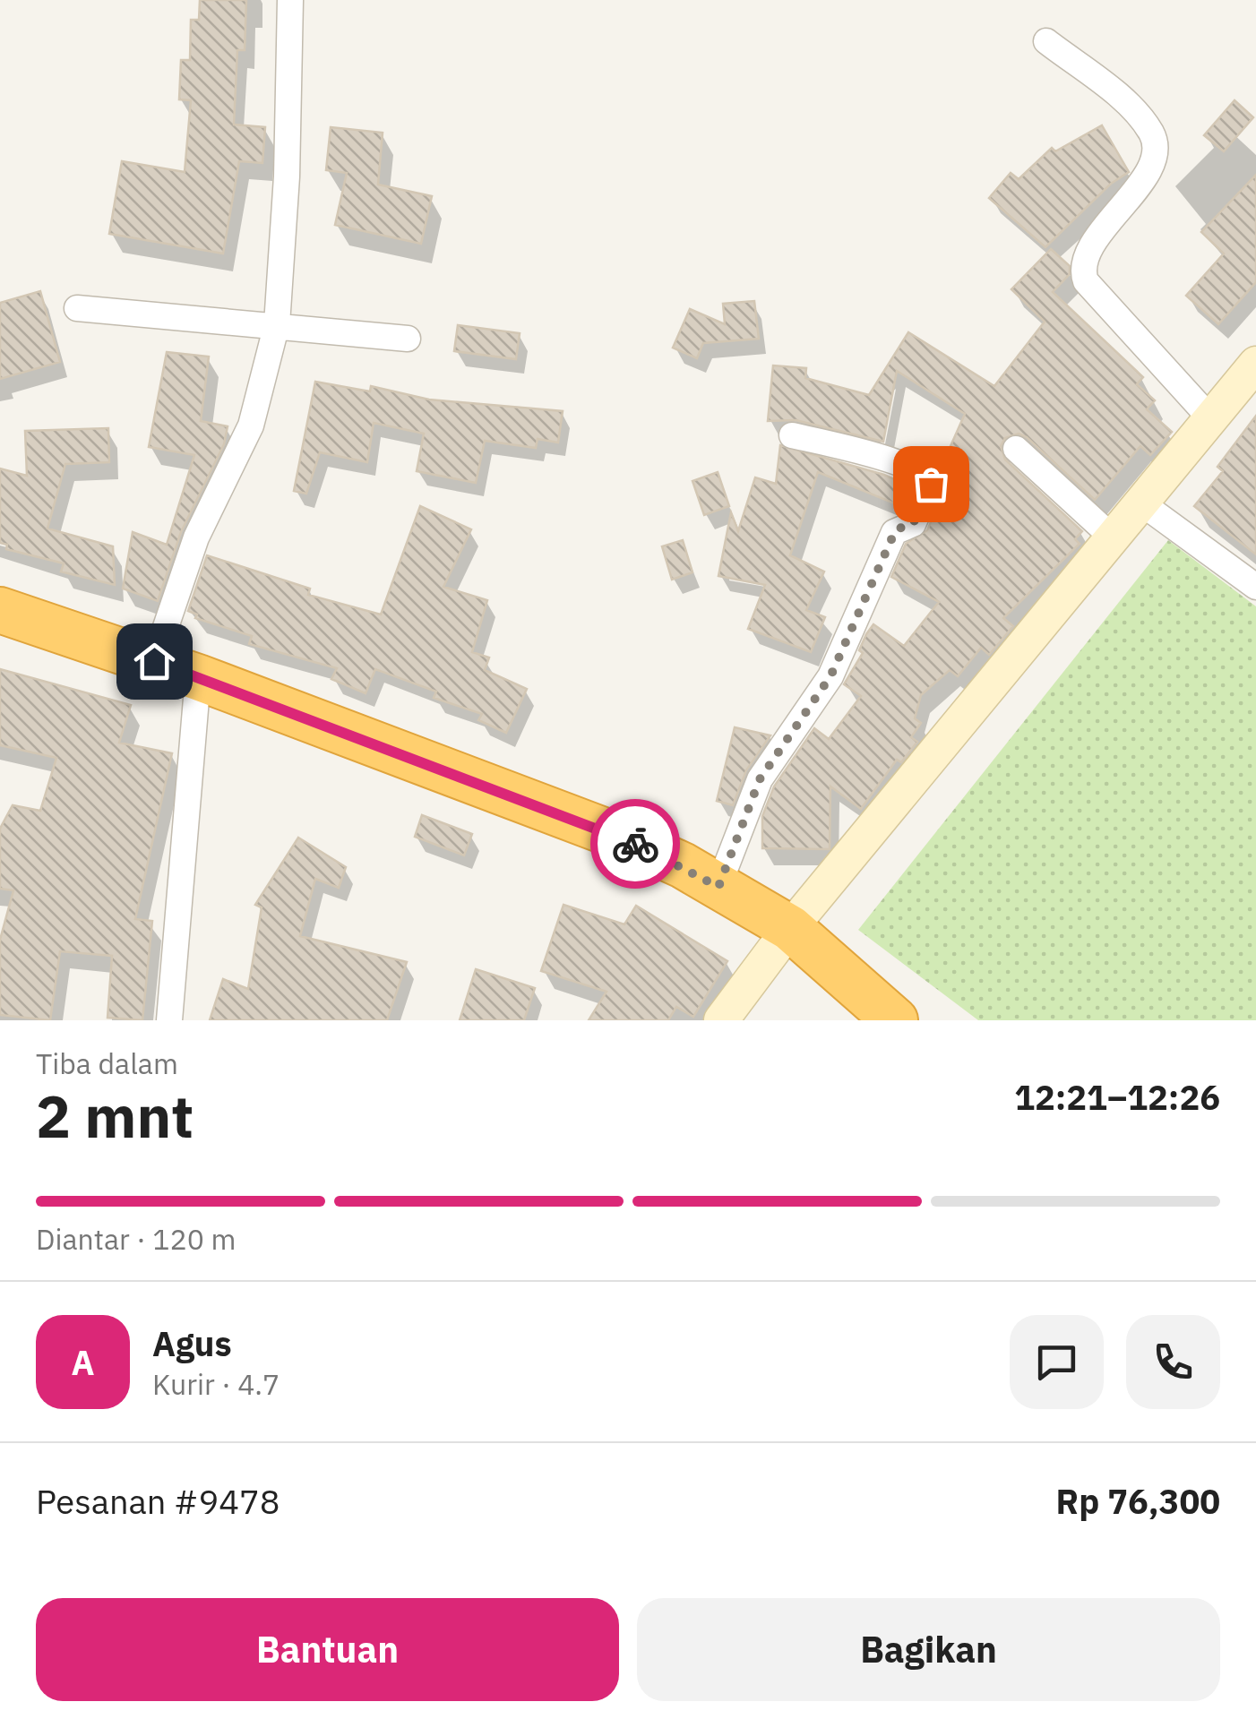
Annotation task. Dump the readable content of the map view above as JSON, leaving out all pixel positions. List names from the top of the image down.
{
  "page": {
    "heading": ["2 mnt", "Tiba dalam", "12:21–12:26"],
    "panel": [
      "Agus",
      "Kurir · 4.7",
      "Pesanan #9478",
      "Rp 76,300"
    ],
    "bar": "Diantar · 120 m",
    "round": "A",
    "buttons": ["Bantuan", "Bagikan"]
  }
}
